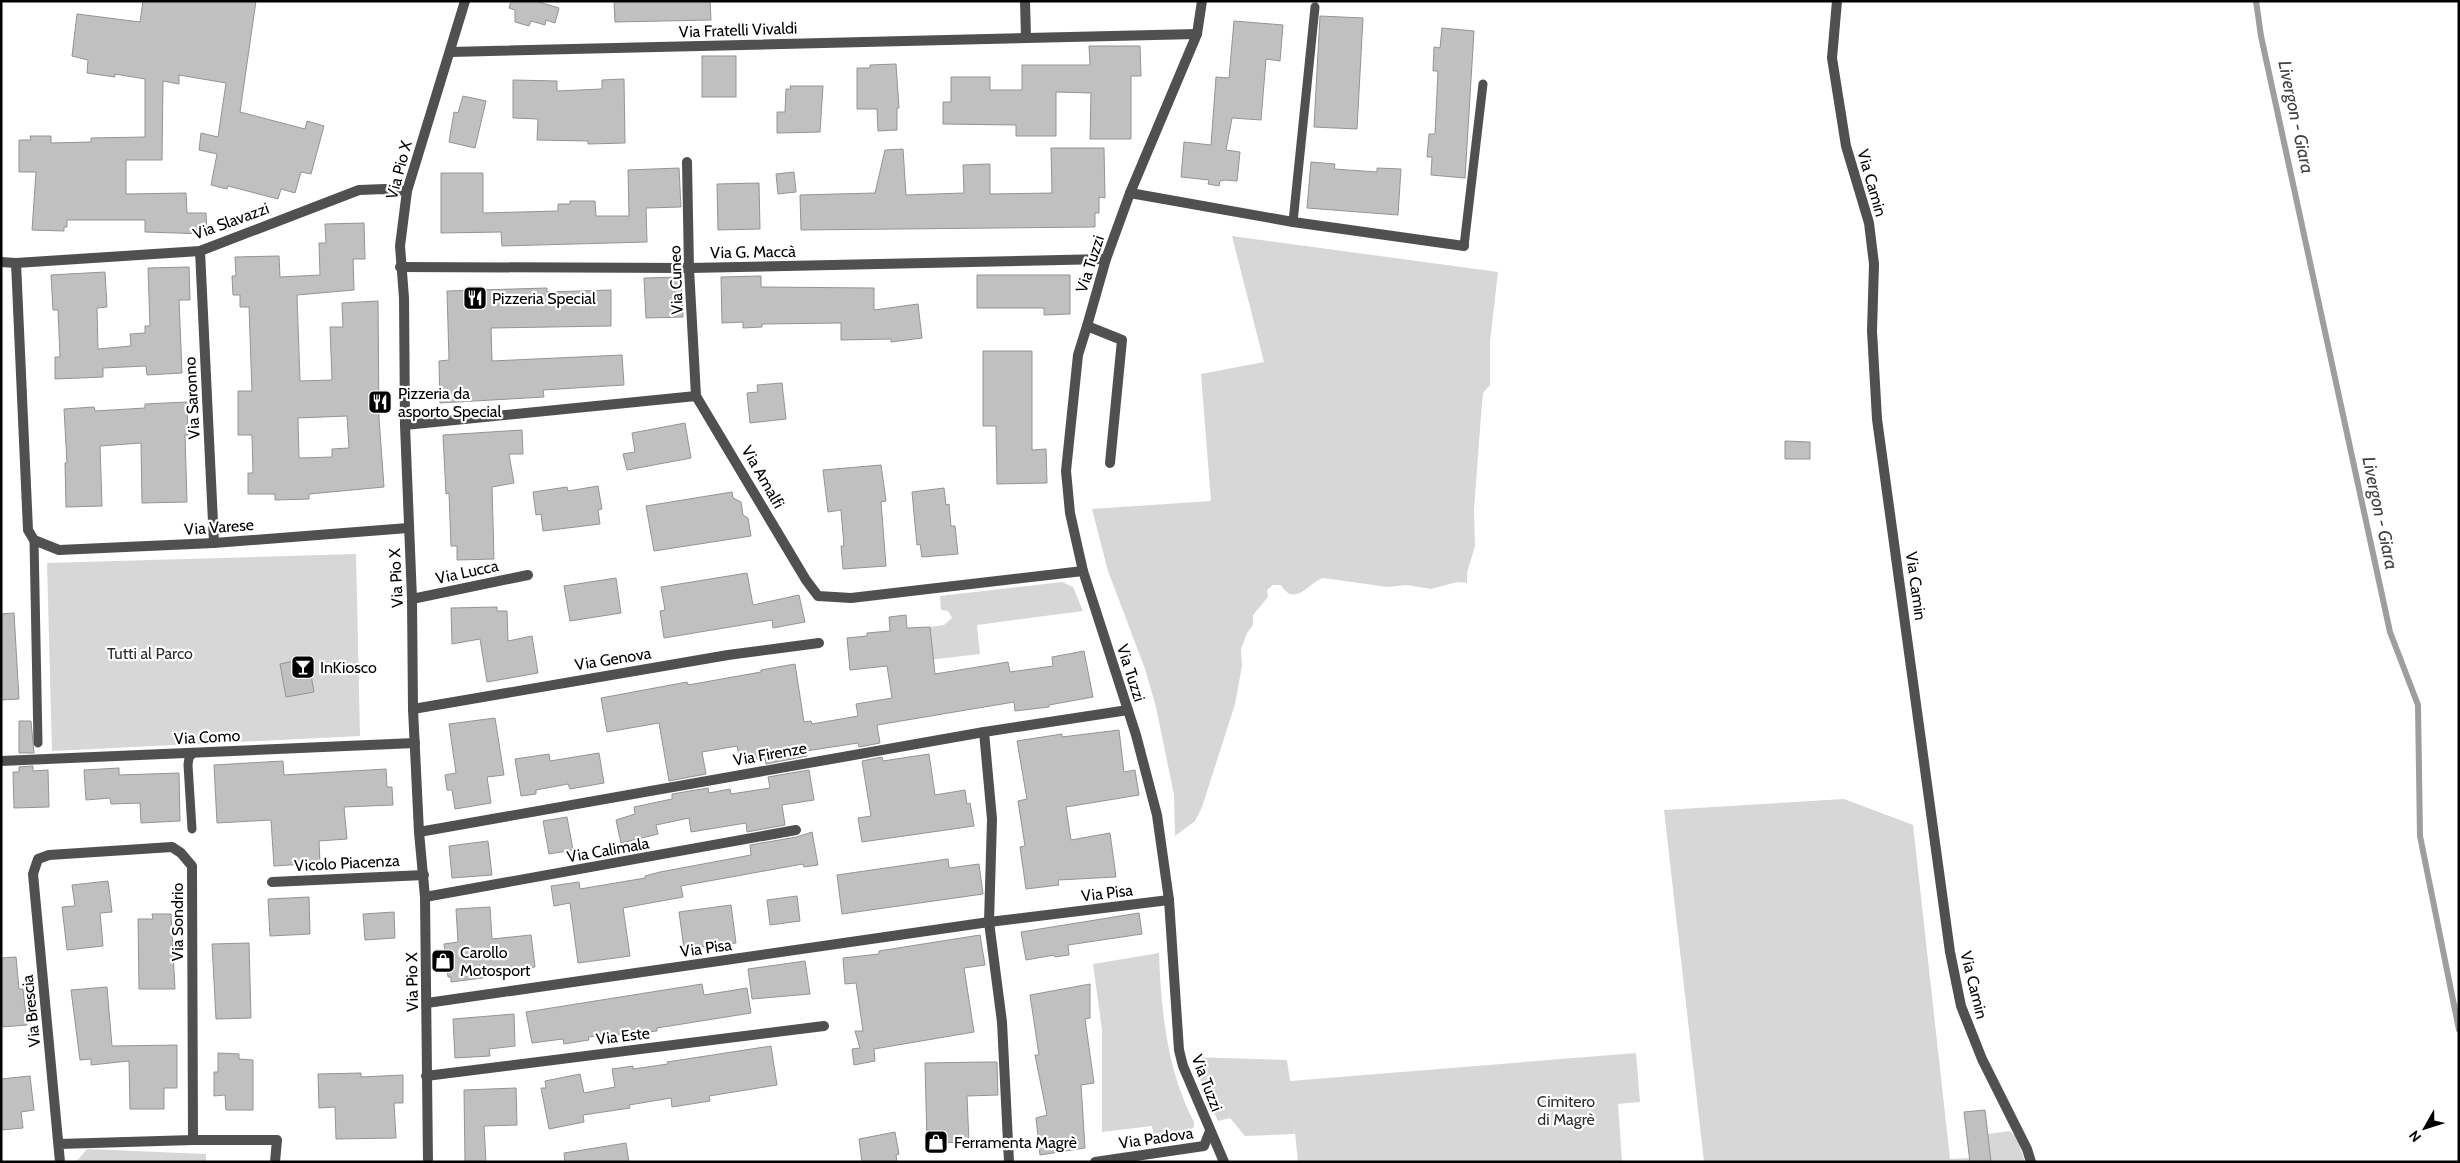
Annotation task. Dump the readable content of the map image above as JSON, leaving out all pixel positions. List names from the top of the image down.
{
  "streets": {
    "street": [
      "Via Fratelli Vivaldi",
      "Via Pio X",
      "Via Camin",
      "Via Slavazzi",
      "Via G. Maccà",
      "Via Tuzzi",
      "Via Cuneo",
      "Via Saronno",
      "Via Amalfi",
      "Via Varese",
      "Via Lucca",
      "Via Genova",
      "Via Como",
      "Via Firenze",
      "Via Calimala",
      "Vicolo Piacenza",
      "Via Pisa",
      "Via Sondrio",
      "Via Brescia",
      "Via Este",
      "Via Padova"
    ]
  },
  "crossings": [
    ["Via Fratelli Vivaldi", "Via Pio X"],
    ["Via Fratelli Vivaldi", "Via Tuzzi"],
    ["Via Pio X", "Via Slavazzi"],
    ["Via Pio X", "Via G. Maccà"],
    ["Via Pio X", "Via Varese"],
    ["Via Pio X", "Via Lucca"],
    ["Via Pio X", "Via Genova"],
    ["Via Pio X", "Via Como"],
    ["Via Pio X", "Via Firenze"],
    ["Via Pio X", "Via Calimala"],
    ["Via Pio X", "Vicolo Piacenza"],
    ["Via Pio X", "Via Pisa"],
    ["Via Pio X", "Via Este"],
    ["Via Slavazzi", "Via Saronno"],
    ["Via G. Maccà", "Via Tuzzi"],
    ["Via G. Maccà", "Via Cuneo"],
    ["Via Tuzzi", "Via Amalfi"],
    ["Via Tuzzi", "Via Firenze"],
    ["Via Tuzzi", "Via Pisa"],
    ["Via Tuzzi", "Via Padova"],
    ["Via Cuneo", "Via Amalfi"],
    ["Via Saronno", "Via Varese"],
    ["Via Sondrio", "Via Brescia"]
  ],
  "water": ["Livergon - Giara"],
  "parks": ["Tutti al Parco", "Cimitero di Magrè"],
  "places": {
    "restaurant": ["Pizzeria Special", "Pizzeria da asporto Special"],
    "bar": ["InKiosco"],
    "shop": ["Carollo Motosport", "Ferramenta Magrè"]
  },
  "north": "bottom left"
}
